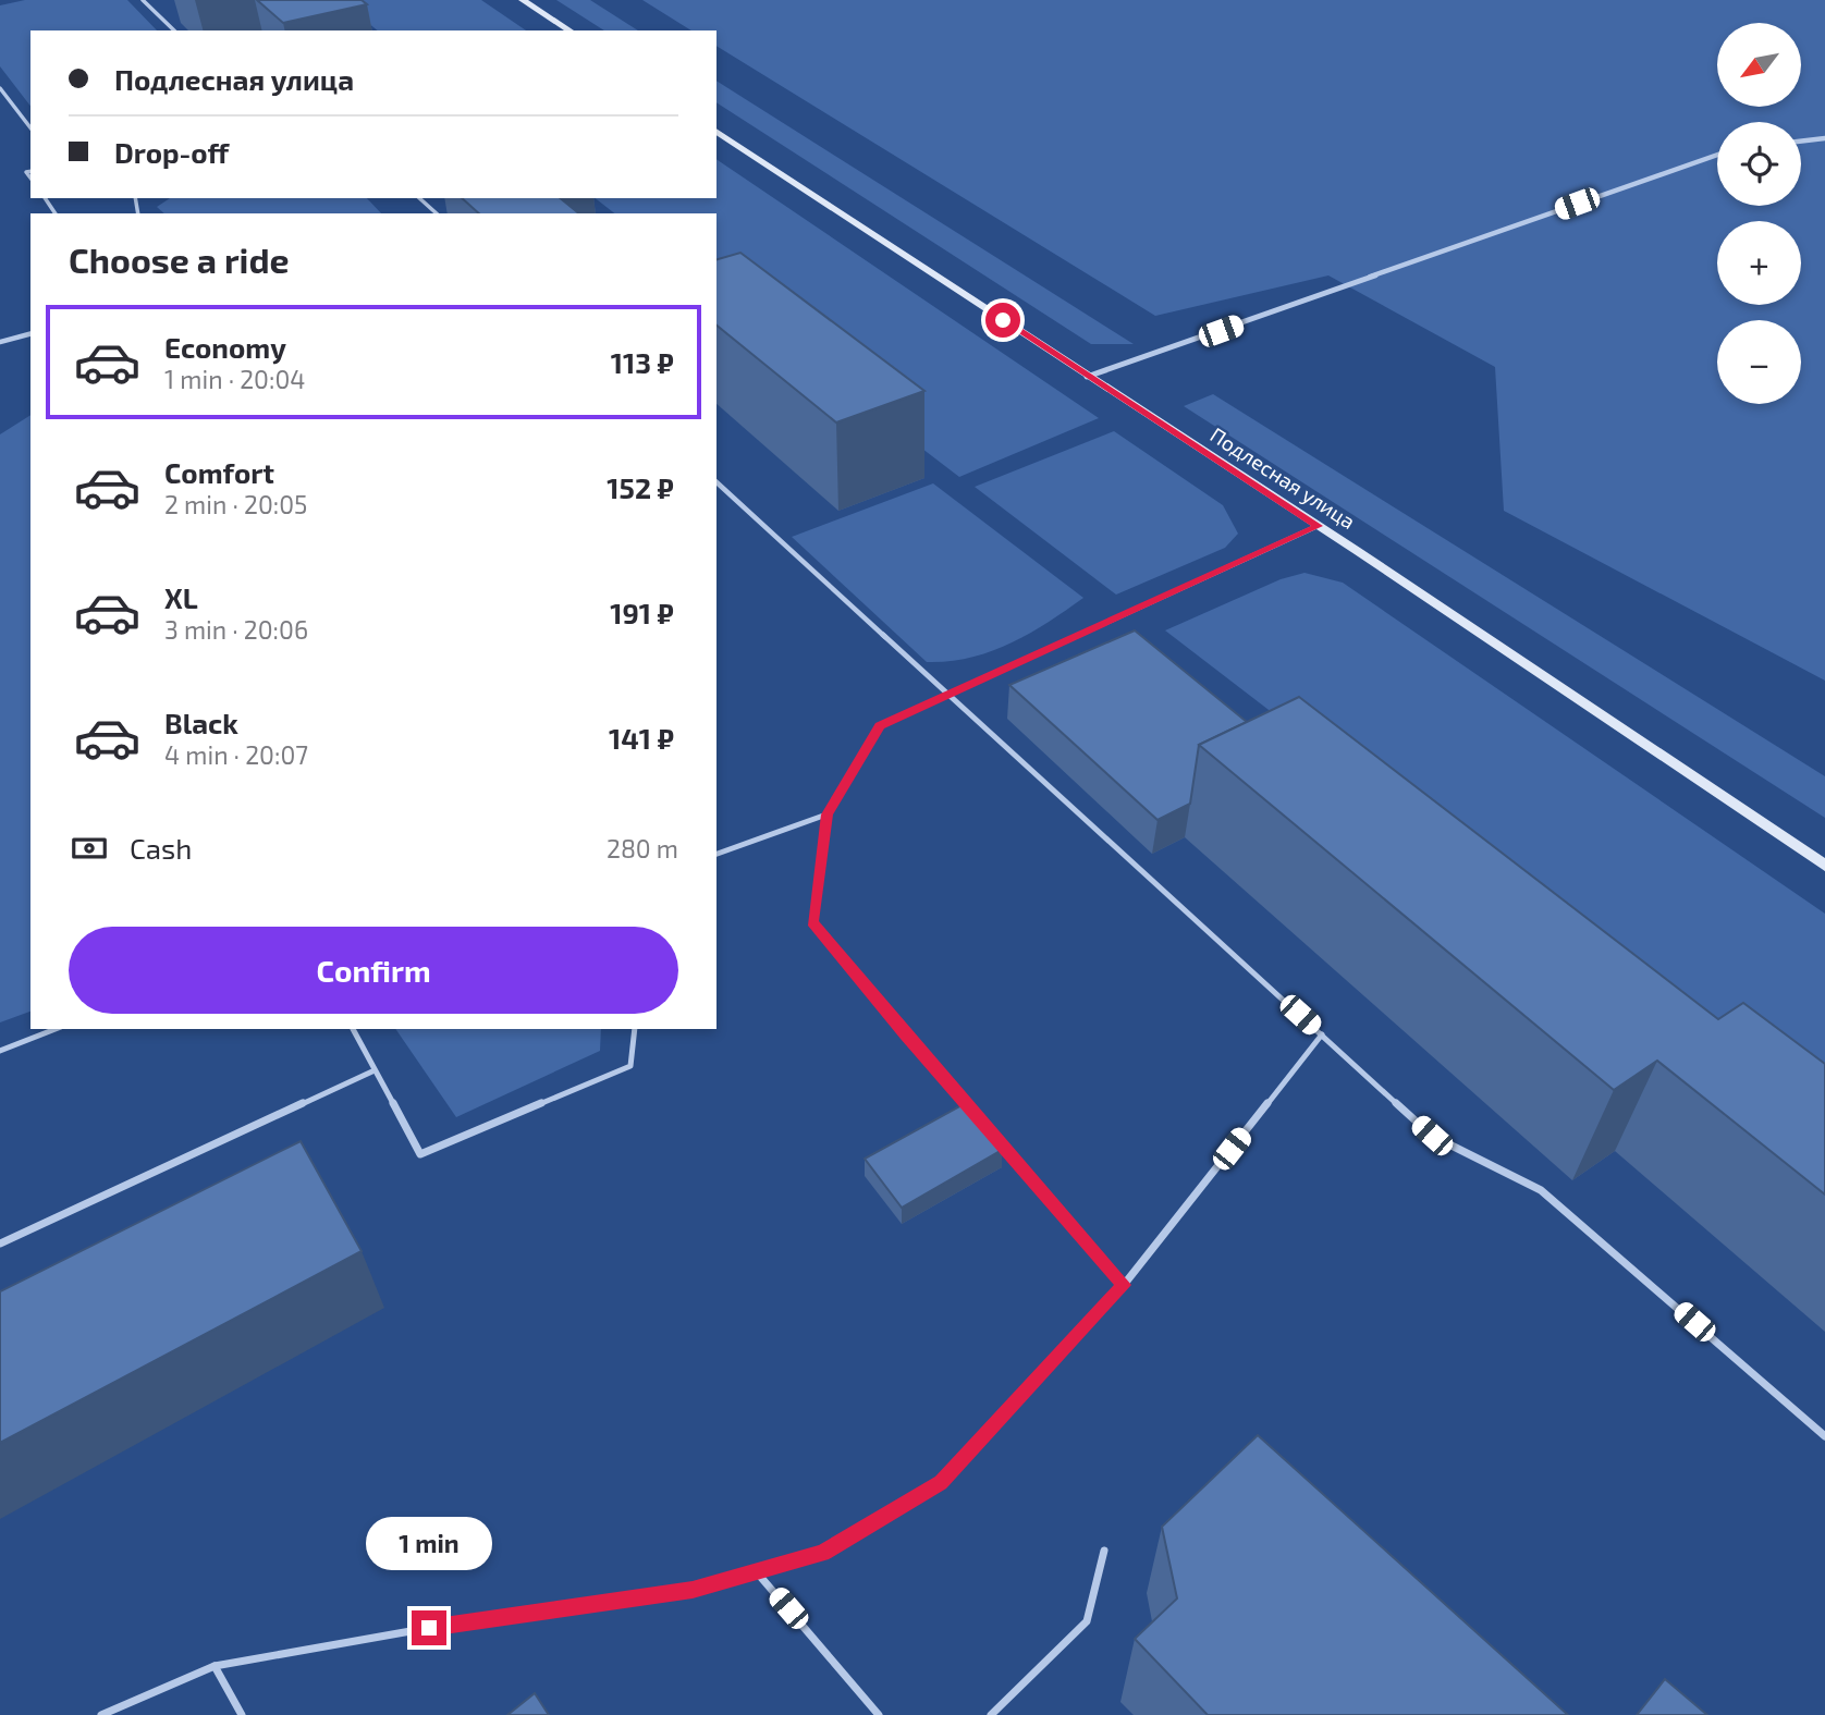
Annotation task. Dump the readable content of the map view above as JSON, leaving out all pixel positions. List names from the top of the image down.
{
  "streets": {
    "main road": ["Подлесная улица"]
  },
  "north": "bottom left",
  "page": {
    "map_buttons": ["+", "−"],
    "banner": ["Подлесная улица", "Drop-off"],
    "heading": "Choose a ride",
    "list": [
      {
        "name": "Economy",
        "note": "1 min · 20:04",
        "value": "113 ₽"
      },
      {
        "name": "Comfort",
        "note": "2 min · 20:05",
        "value": "152 ₽"
      },
      {
        "name": "XL",
        "note": "3 min · 20:06",
        "value": "191 ₽"
      },
      {
        "name": "Black",
        "note": "4 min · 20:07",
        "value": "141 ₽"
      }
    ],
    "pay": ["Cash", "280 m"],
    "buttons": "Confirm",
    "bubble": "1 min"
  }
}
